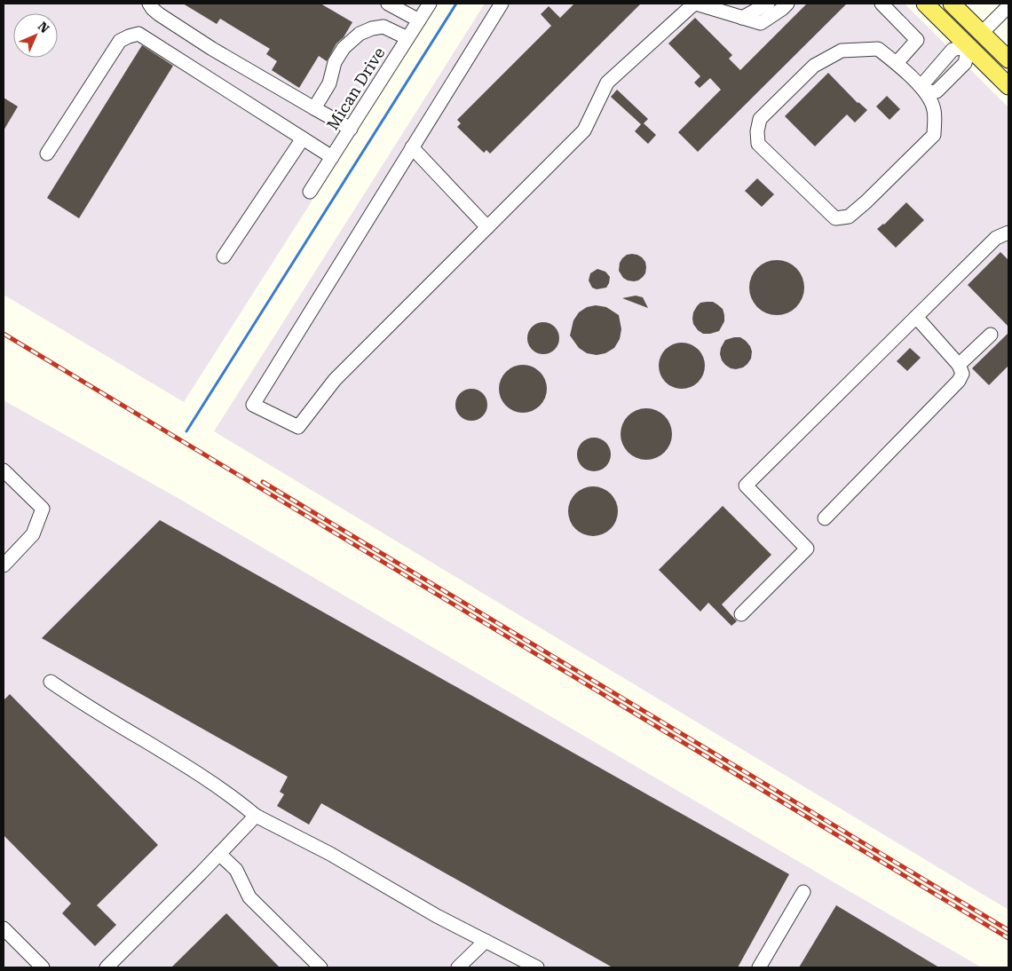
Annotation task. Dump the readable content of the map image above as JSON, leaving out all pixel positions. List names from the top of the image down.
{
  "streets": {
    "street": ["Mican Drive"]
  },
  "north": "top right"
}
